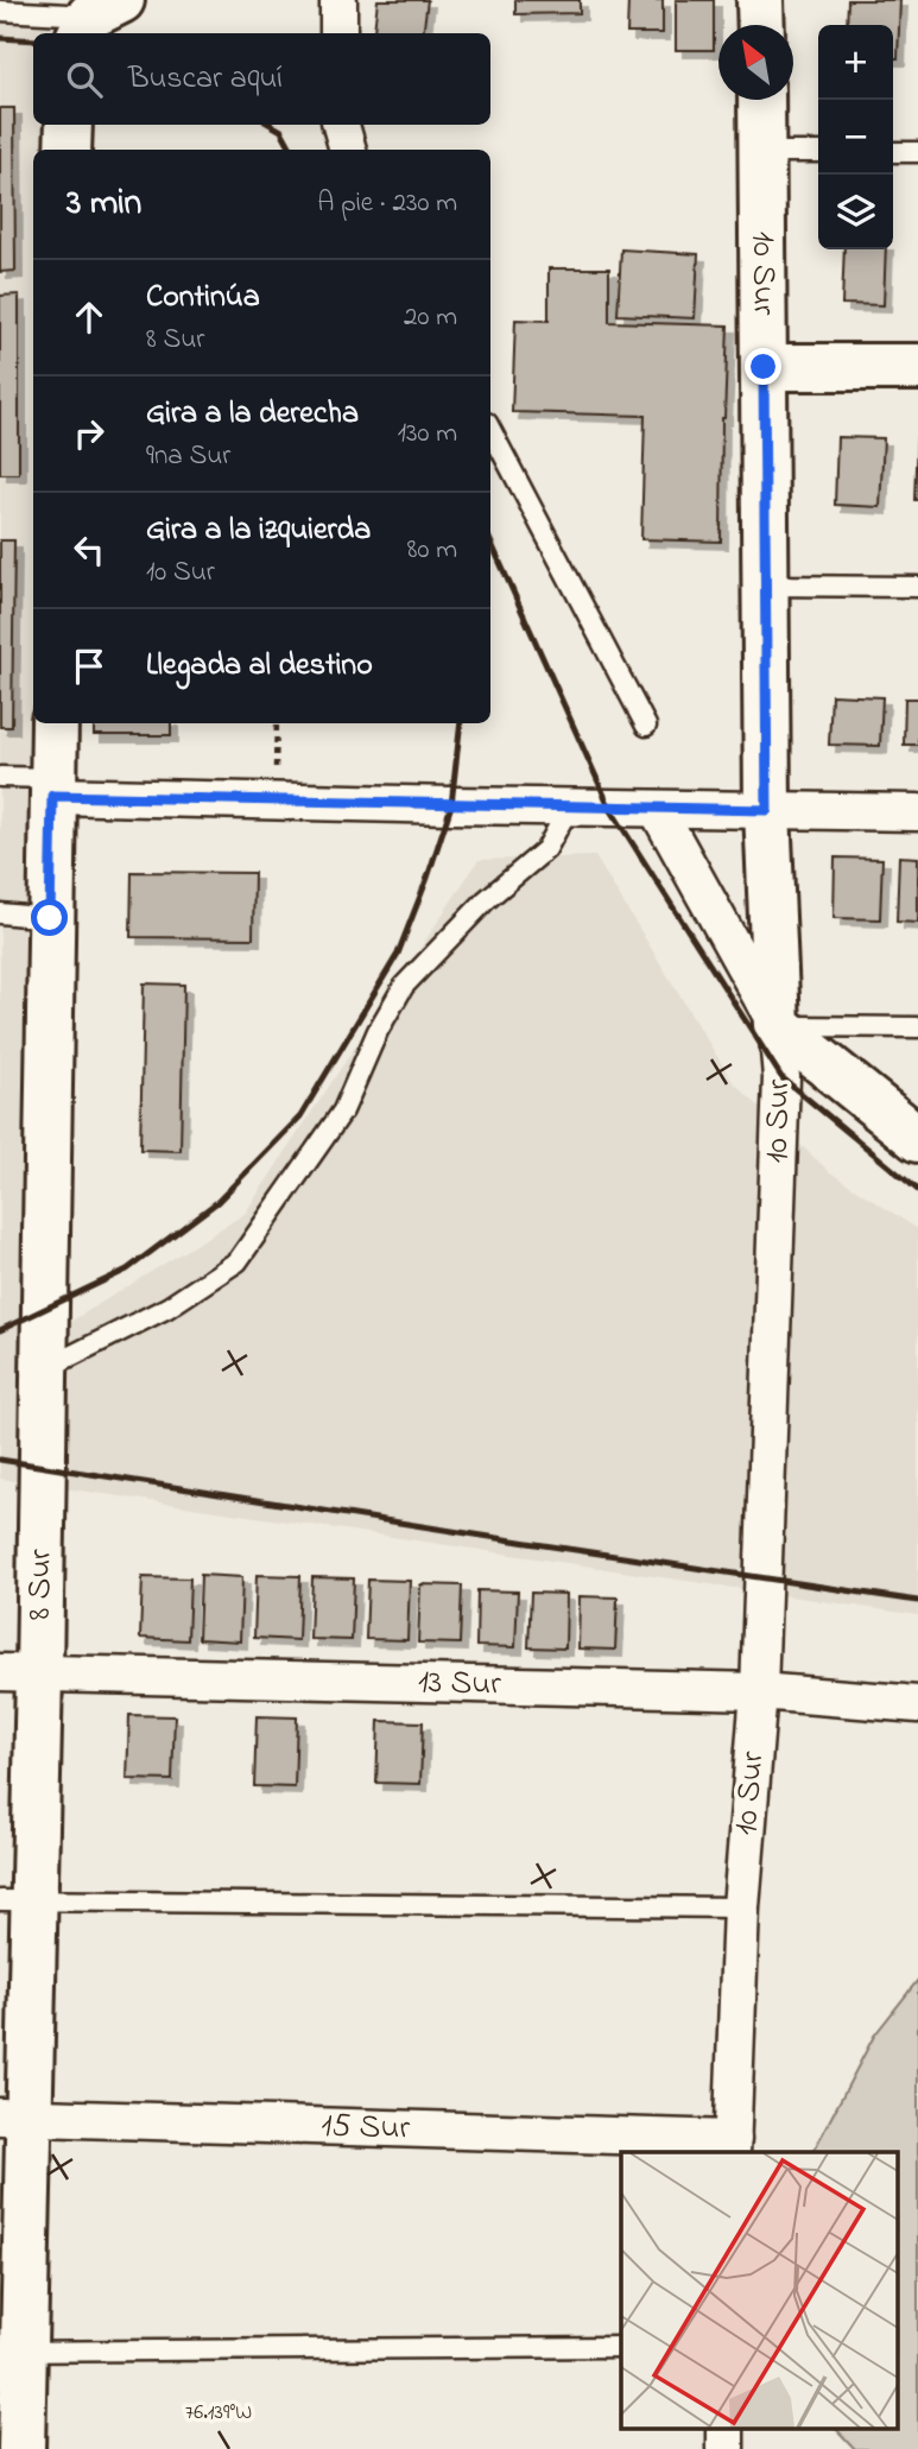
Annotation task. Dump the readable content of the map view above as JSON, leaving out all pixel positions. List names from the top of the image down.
{
  "streets": {
    "street": [
      "10 Sur",
      "8 Sur",
      "13 Sur",
      "15 Sur"
    ]
  },
  "crossings": [
    ["10 Sur", "13 Sur"],
    ["10 Sur", "15 Sur"],
    ["8 Sur", "13 Sur"],
    ["8 Sur", "15 Sur"]
  ],
  "north": "top left",
  "page": {
    "map_buttons": ["+", "−"],
    "search": "Buscar aquí",
    "heading": ["3 min", "A pie · 230 m"],
    "list": [
      ["Continúa", "8 Sur", "20 m"],
      ["Gira a la derecha", "9na Sur", "130 m"],
      ["Gira a la izquierda", "10 Sur", "80 m"],
      "Llegada al destino"
    ]
  },
  "coordinates": ["76.139°W"]
}
